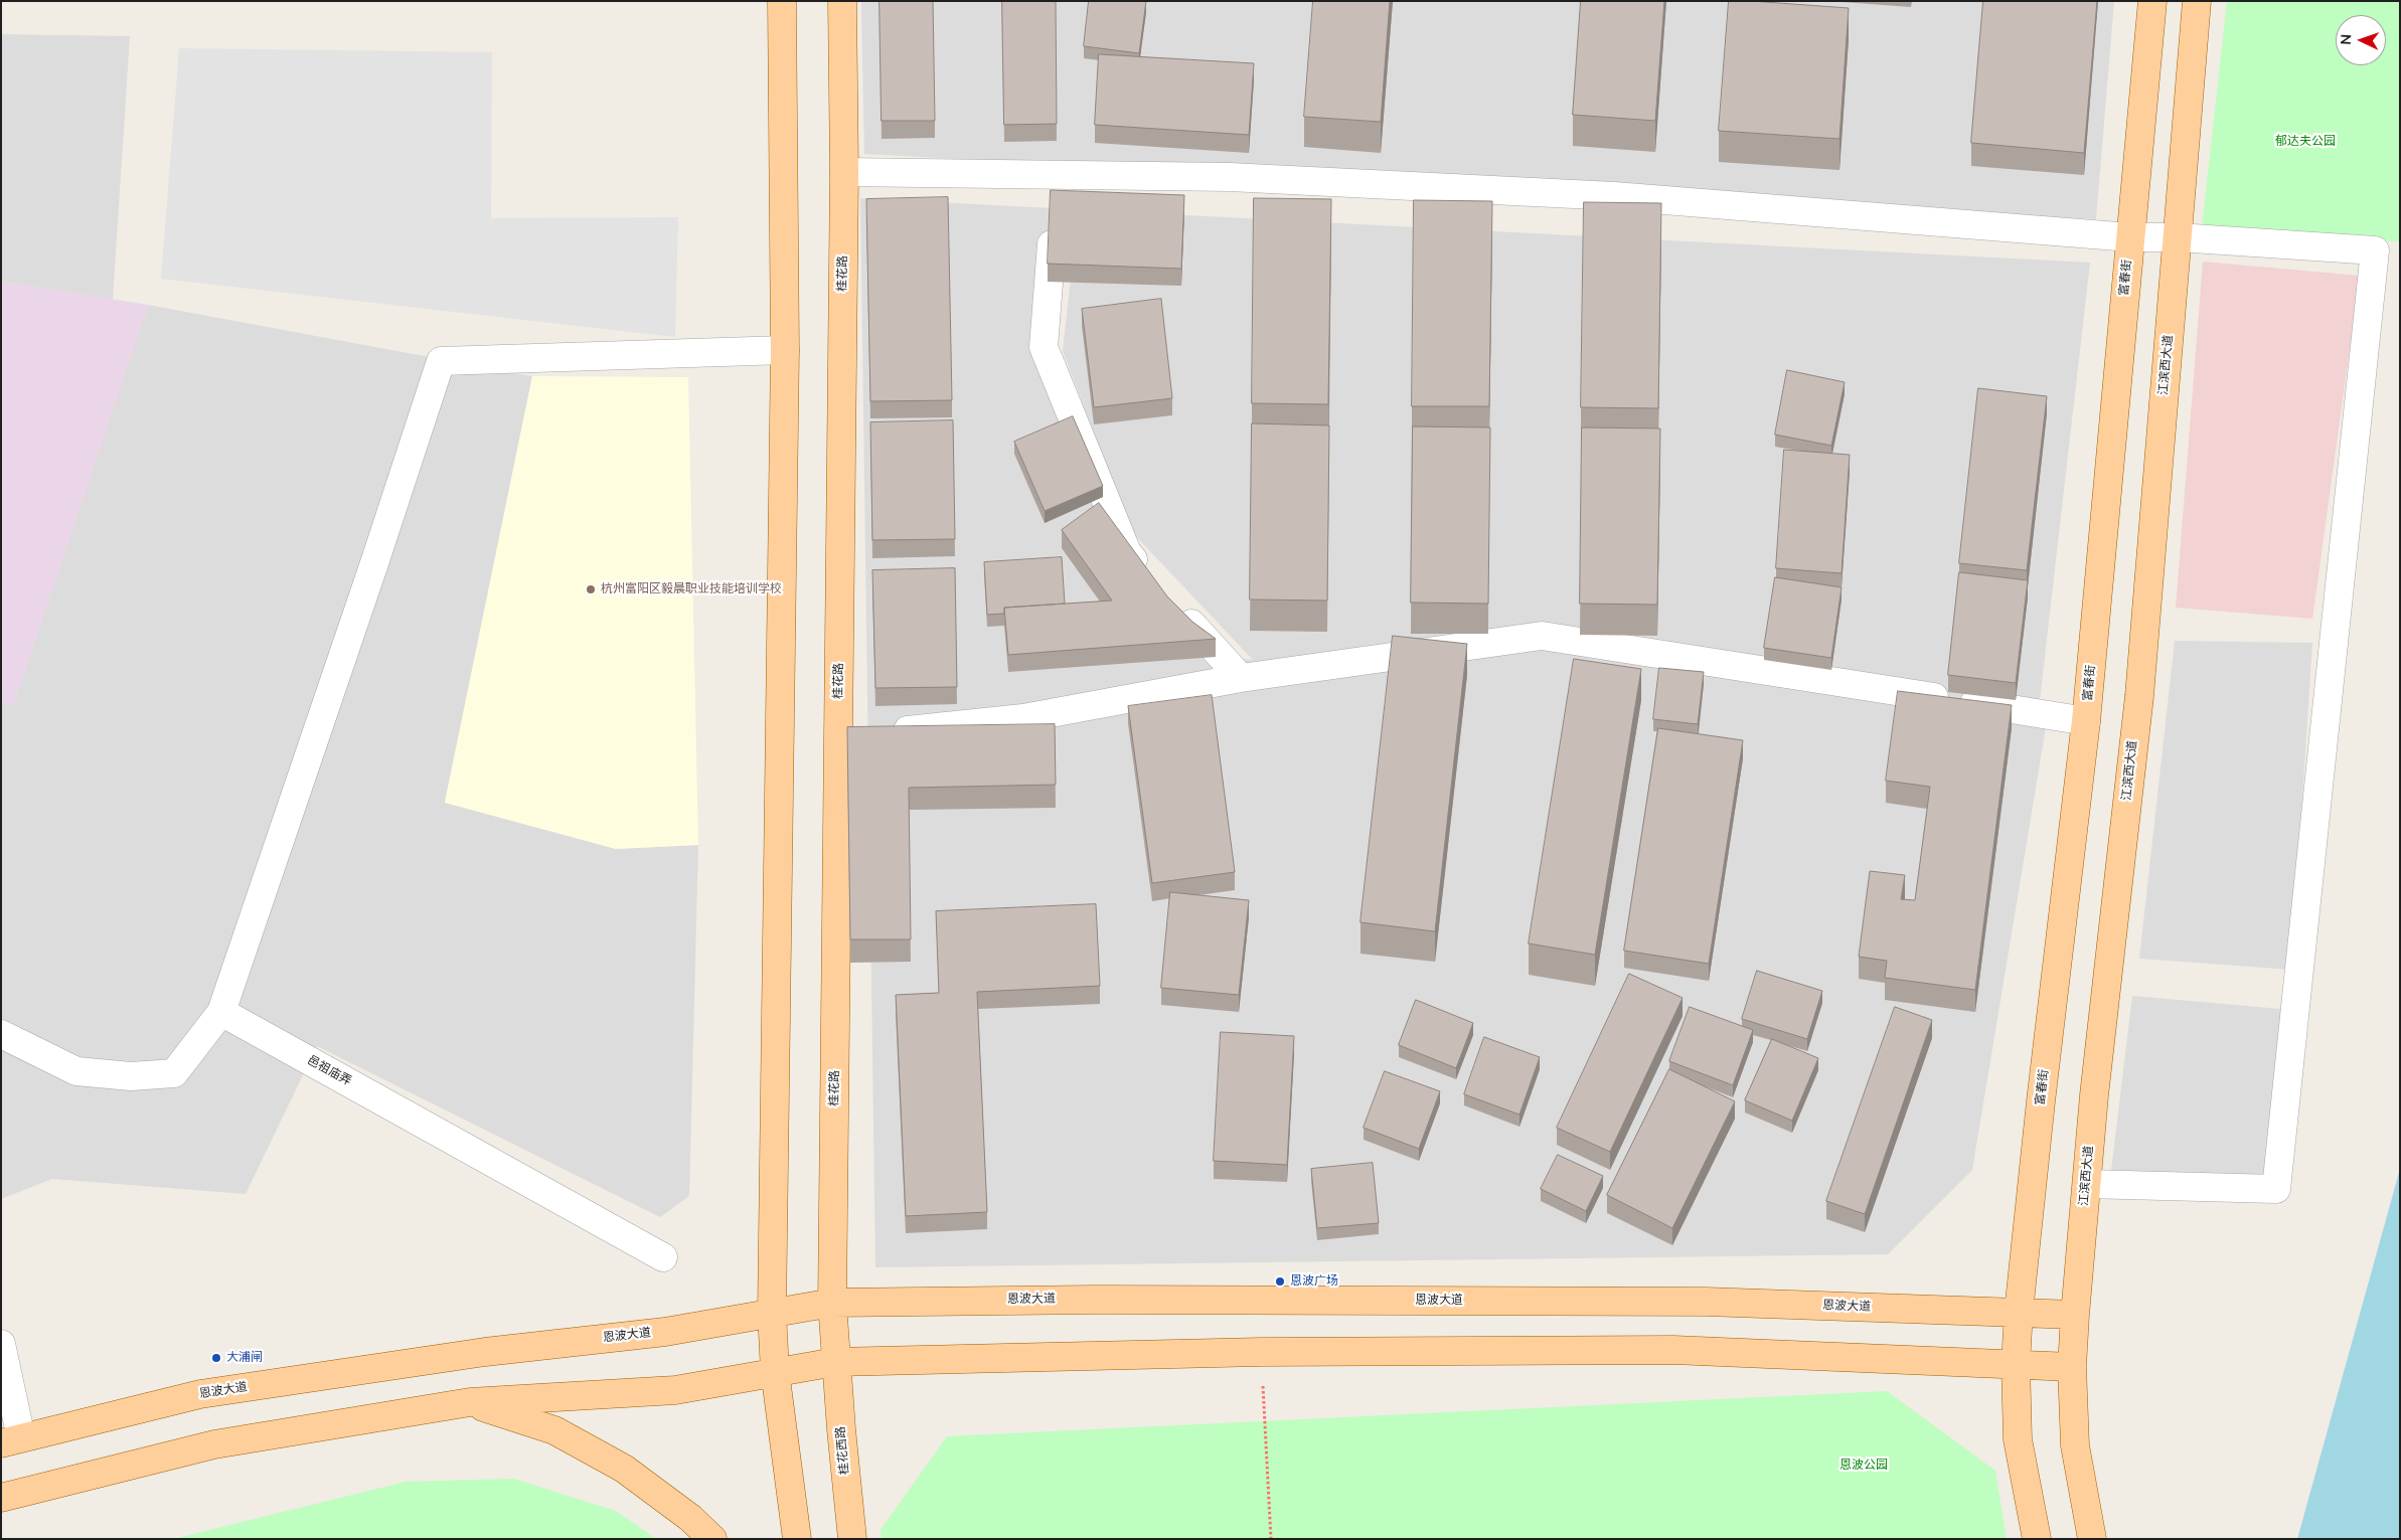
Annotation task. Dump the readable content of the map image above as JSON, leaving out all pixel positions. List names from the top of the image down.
{
  "streets": {
    "main road": [
      "桂花路",
      "富春街",
      "江滨西大道",
      "恩波大道",
      "桂花西路"
    ],
    "street": ["邑祖庙弄"]
  },
  "crossings": [
    ["桂花路", "恩波大道"],
    ["桂花路", "桂花西路"],
    ["富春街", "恩波大道"],
    ["江滨西大道", "恩波大道"]
  ],
  "parks": ["郁达夫公园", "恩波公园"],
  "places": ["杭州富阳区毅晨职业技能培训学校", "恩波广场", "大浦闸"],
  "north": "left"
}
